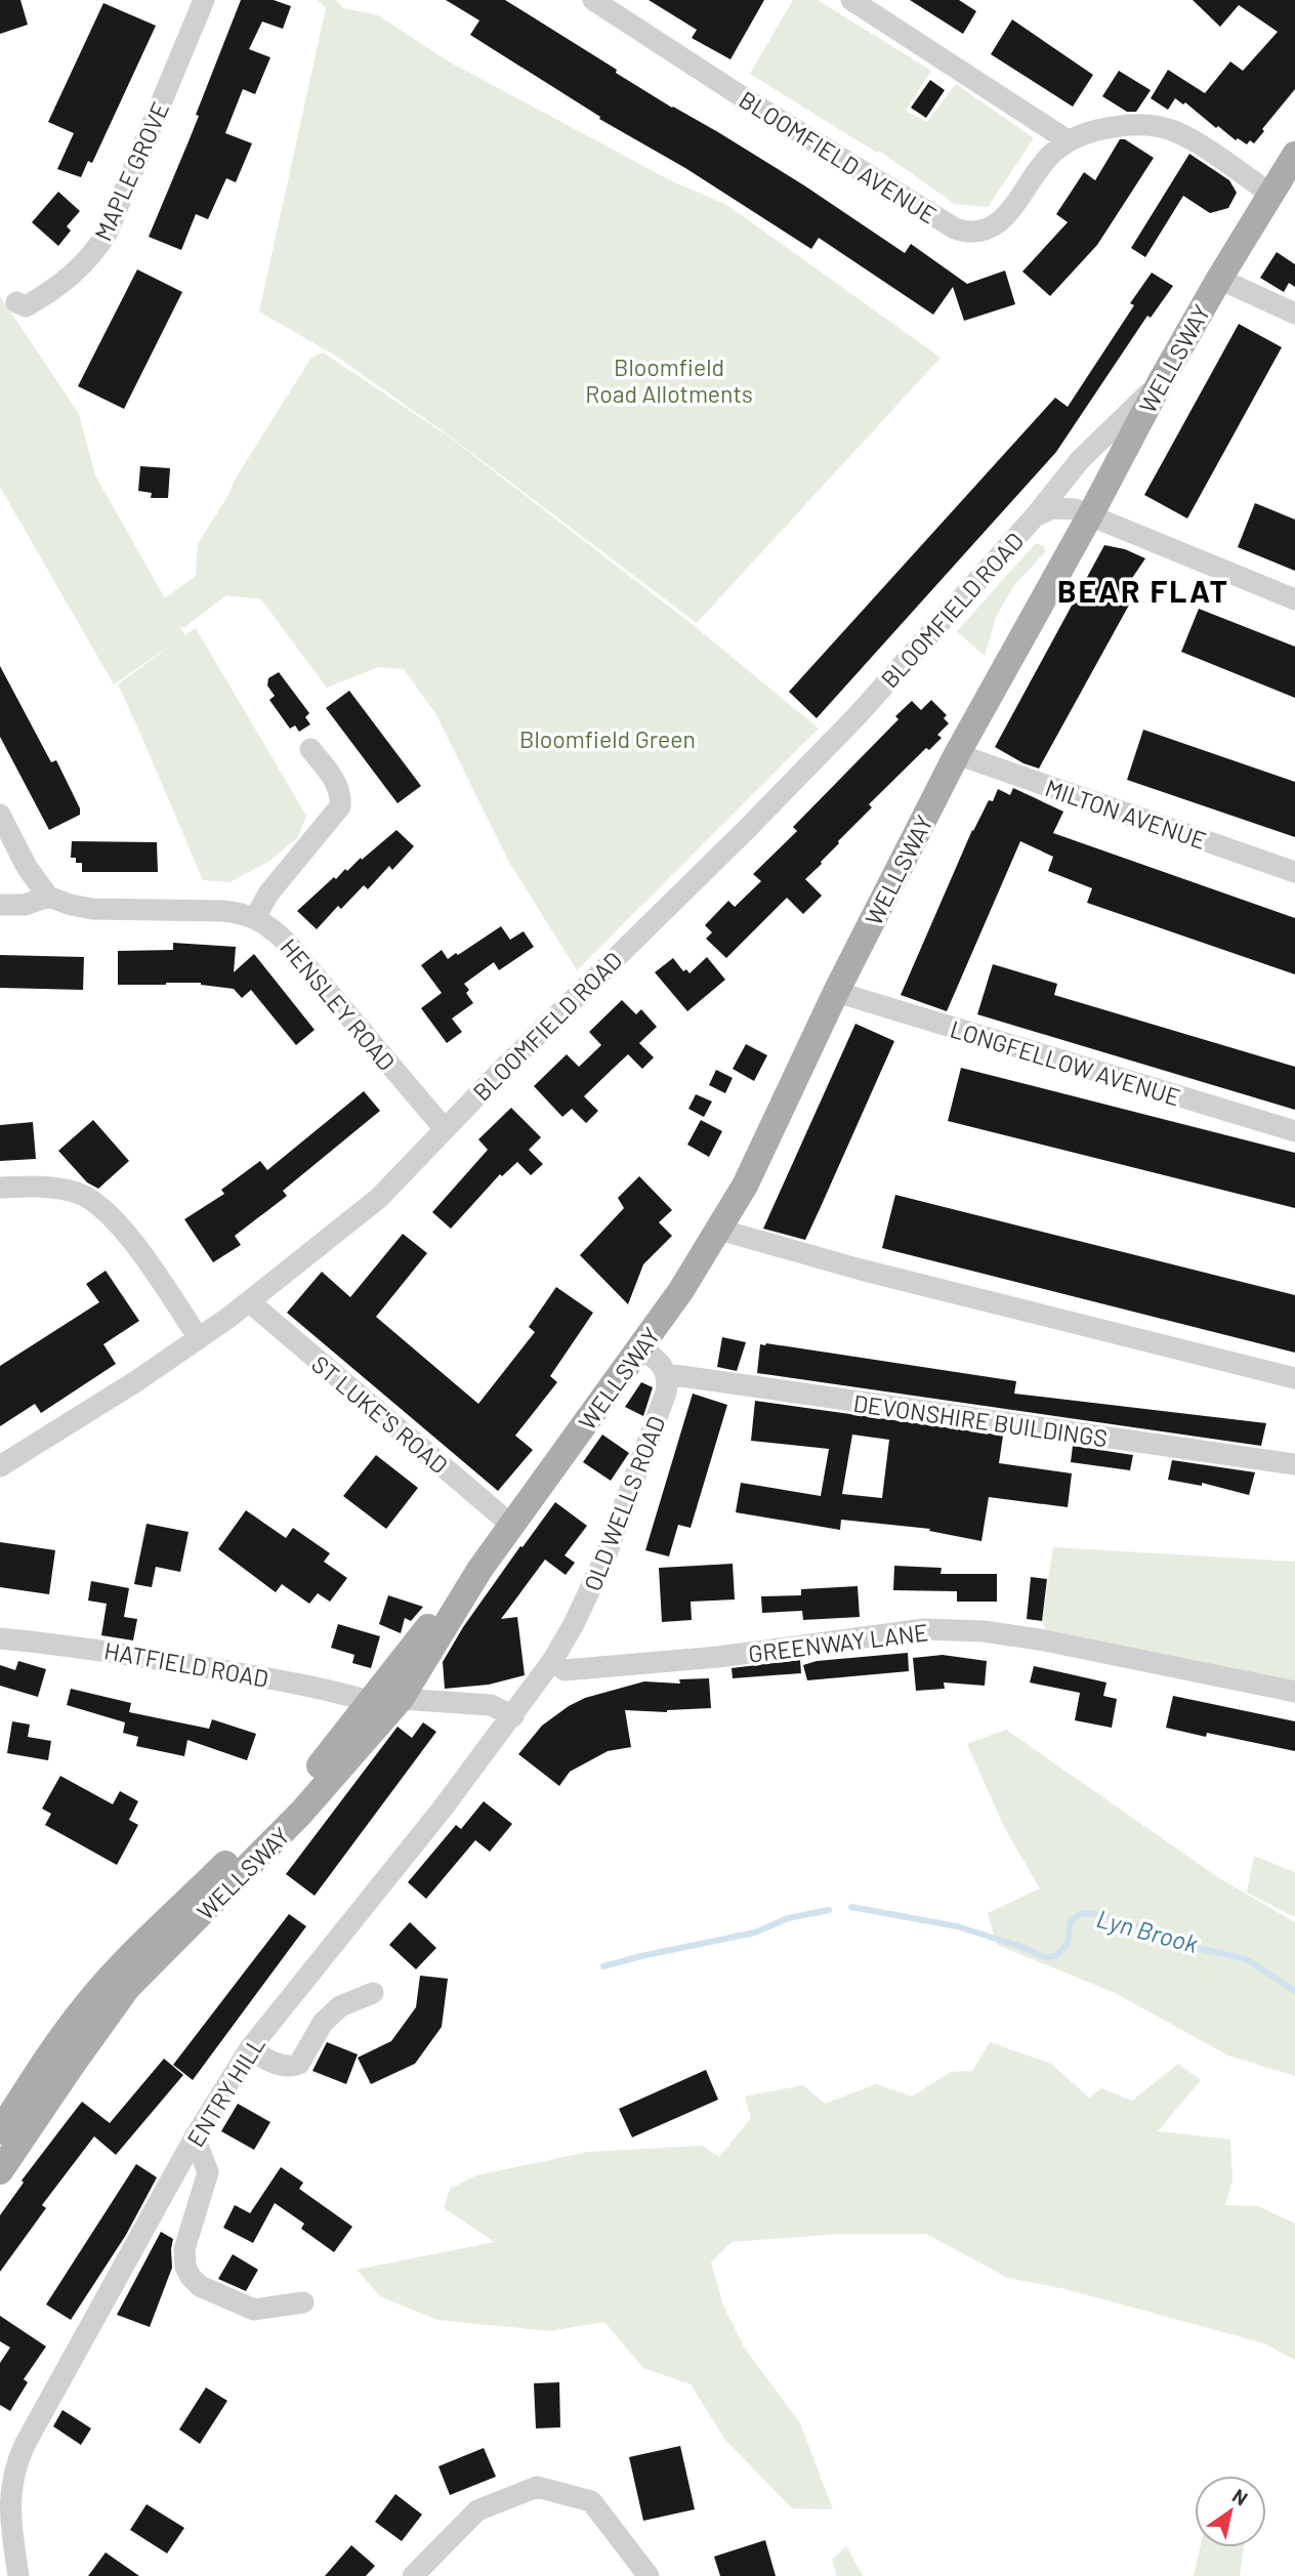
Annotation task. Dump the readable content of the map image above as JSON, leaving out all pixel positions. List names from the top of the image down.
{
  "streets": {
    "main road": ["WELLSWAY"],
    "street": [
      "BLOOMFIELD AVENUE",
      "MAPLE GROVE",
      "BLOOMFIELD ROAD",
      "MILTON AVENUE",
      "HENSLEY ROAD",
      "LONGFELLOW AVENUE",
      "ST LUKE'S ROAD",
      "DEVONSHIRE BUILDINGS",
      "OLD WELLS ROAD",
      "GREENWAY LANE",
      "HATFIELD ROAD",
      "ENTRY HILL"
    ]
  },
  "crossings": [
    ["BLOOMFIELD AVENUE", "WELLSWAY"],
    ["WELLSWAY", "BLOOMFIELD ROAD"],
    ["WELLSWAY", "MILTON AVENUE"],
    ["WELLSWAY", "LONGFELLOW AVENUE"],
    ["WELLSWAY", "ST LUKE'S ROAD"],
    ["WELLSWAY", "HATFIELD ROAD"],
    ["BLOOMFIELD ROAD", "HENSLEY ROAD"],
    ["BLOOMFIELD ROAD", "ST LUKE'S ROAD"],
    ["DEVONSHIRE BUILDINGS", "OLD WELLS ROAD"],
    ["OLD WELLS ROAD", "GREENWAY LANE"],
    ["OLD WELLS ROAD", "ENTRY HILL"],
    ["GREENWAY LANE", "ENTRY HILL"]
  ],
  "districts": ["BEAR FLAT"],
  "water": ["Lyn Brook"],
  "parks": ["Bloomfield Road Allotments", "Bloomfield Green"],
  "north": "top right"
}
